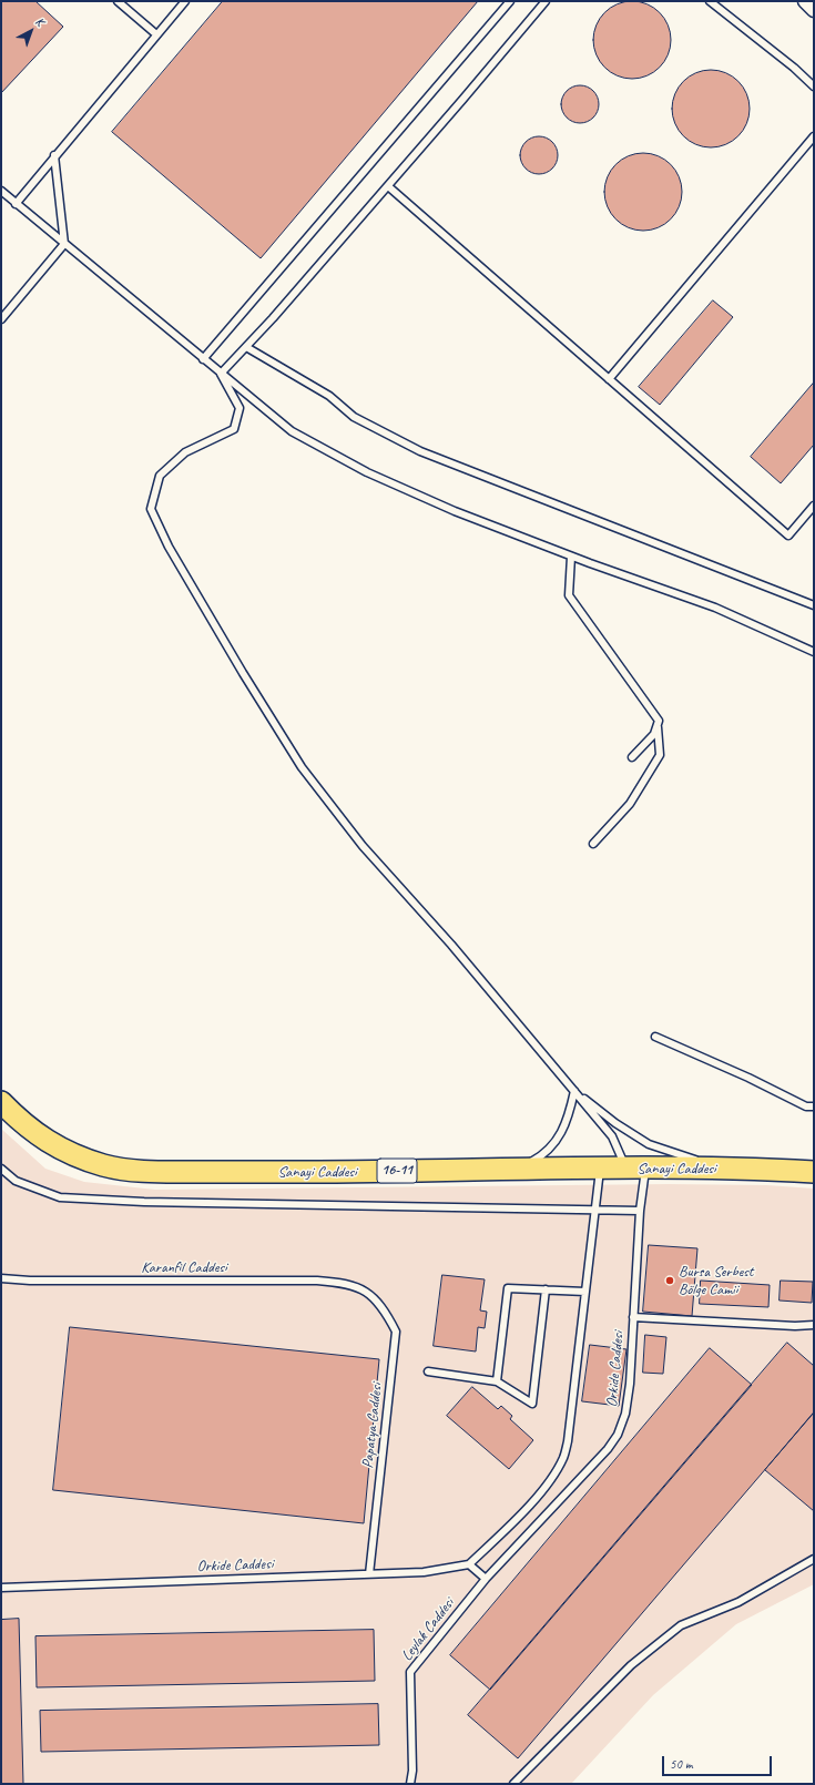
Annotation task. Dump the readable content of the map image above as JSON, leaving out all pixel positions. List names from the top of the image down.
{
  "streets": {
    "main road": ["Sanayi Caddesi", "16-11"],
    "lane": [
      "Karanfil Caddesi",
      "Orkide Caddesi",
      "Papatya Caddesi",
      "Leylak Caddesi"
    ]
  },
  "crossings": [
    ["Sanayi Caddesi", "Orkide Caddesi"],
    ["Karanfil Caddesi", "Papatya Caddesi"],
    ["Orkide Caddesi", "Papatya Caddesi"],
    ["Orkide Caddesi", "Leylak Caddesi"]
  ],
  "places": ["Bursa Serbest Bölge Camii"],
  "scale_bar": "50 m",
  "north": "top right"
}
